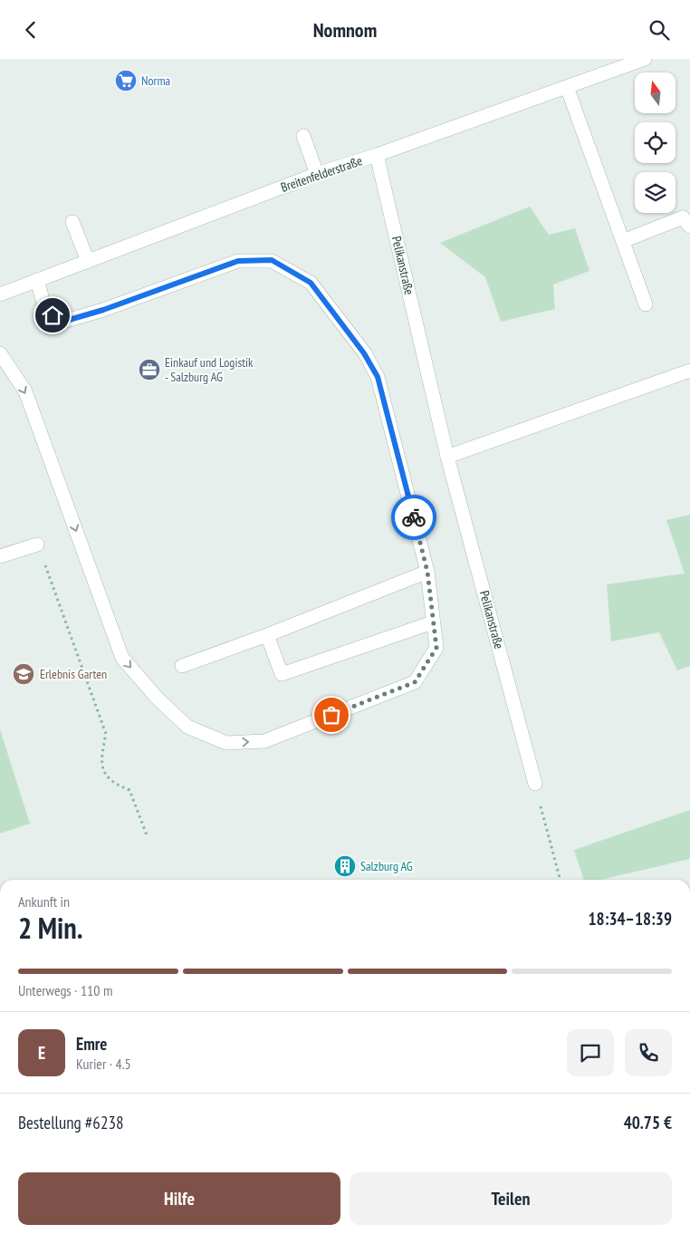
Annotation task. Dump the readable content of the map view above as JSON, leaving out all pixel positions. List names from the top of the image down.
{
  "streets": {
    "street": ["Breitenfelderstraße", "Pelikanstraße"]
  },
  "crossings": [
    ["Breitenfelderstraße", "Pelikanstraße"]
  ],
  "places": {
    "supermarket": ["Norma"],
    "office": ["Einkauf und Logistik - Salzburg AG"],
    "school or university": ["Erlebnis Garten"],
    "building": ["Salzburg AG"]
  },
  "north": "top",
  "page": {
    "header": "Nomnom",
    "heading": ["2 Min.", "Ankunft in", "18:34–18:39"],
    "panel": [
      "Emre",
      "Kurier · 4.5",
      "Bestellung #6238",
      "40.75 €"
    ],
    "bar": "Unterwegs · 110 m",
    "round": "E",
    "buttons": ["Hilfe", "Teilen"]
  }
}
